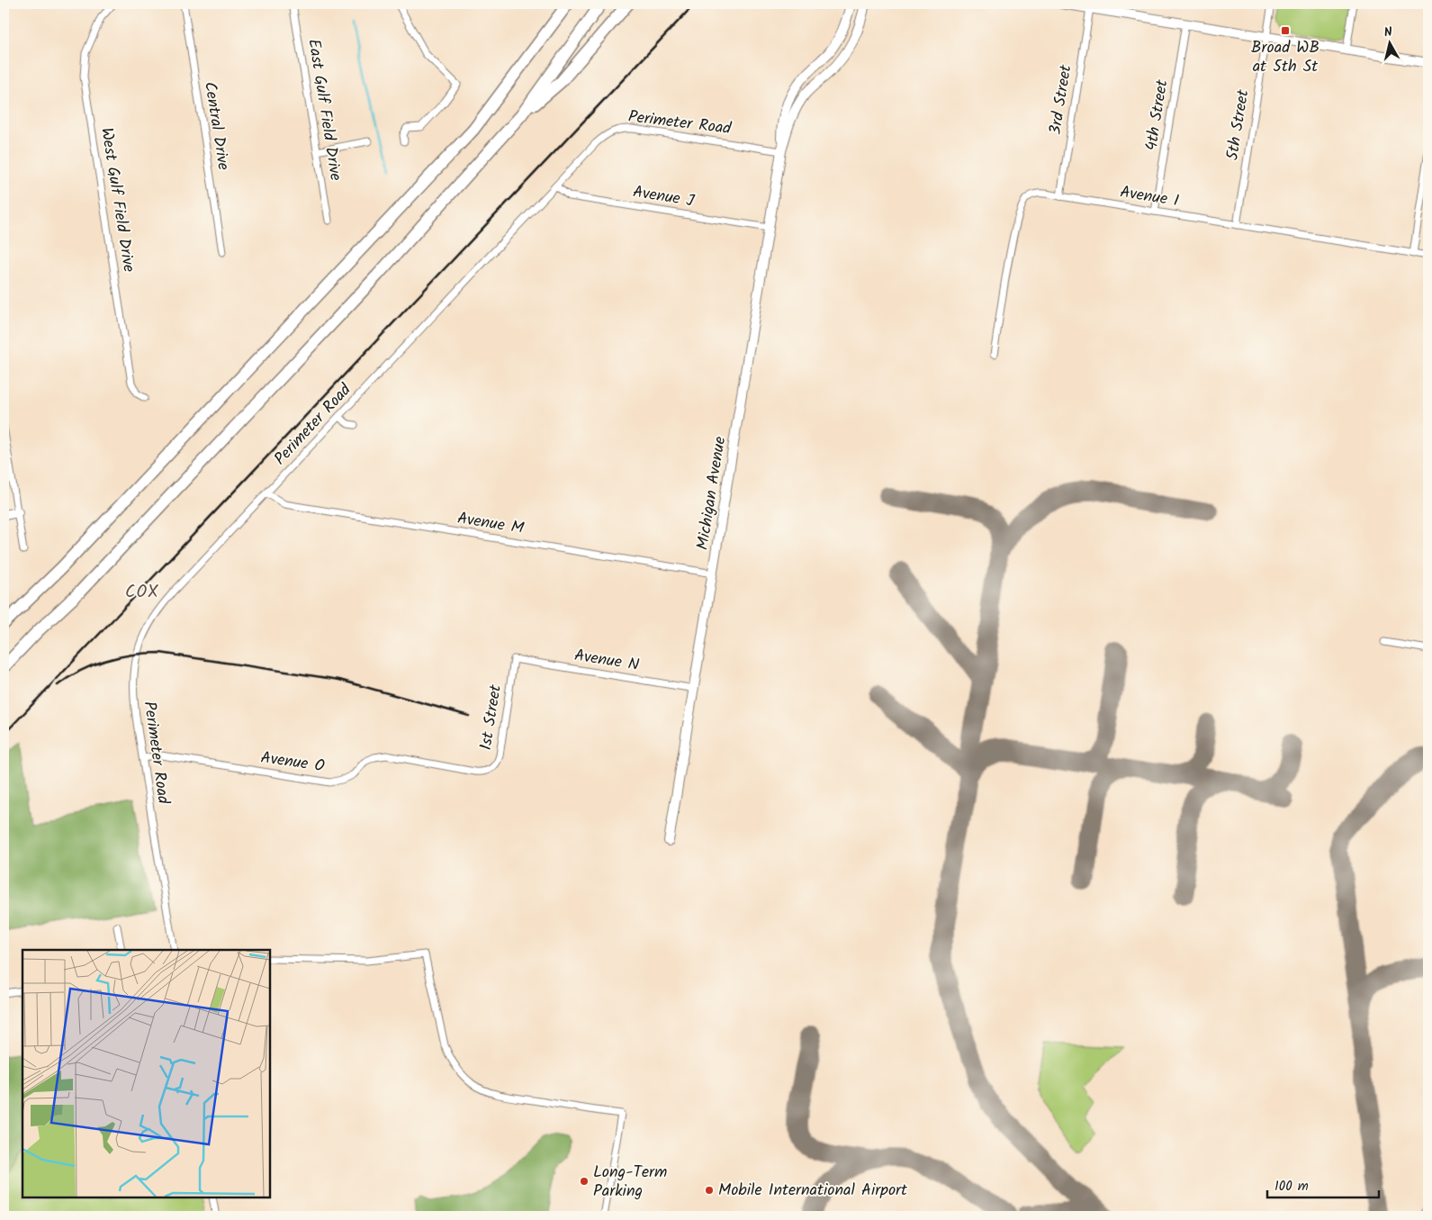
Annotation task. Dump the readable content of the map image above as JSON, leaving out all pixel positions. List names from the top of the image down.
{
  "streets": {
    "street": [
      "3rd Street",
      "East Gulf Field Drive",
      "4th Street",
      "Perimeter Road",
      "5th Street",
      "Central Drive",
      "Avenue J",
      "Avenue I",
      "West Gulf Field Drive",
      "Michigan Avenue",
      "Avenue M",
      "Avenue N",
      "1st Street",
      "Avenue O"
    ]
  },
  "crossings": [
    ["3rd Street", "Avenue I"],
    ["4th Street", "Avenue I"],
    ["Perimeter Road", "Avenue J"],
    ["Perimeter Road", "Michigan Avenue"],
    ["Perimeter Road", "Avenue M"],
    ["Perimeter Road", "Avenue O"],
    ["5th Street", "Avenue I"],
    ["Avenue J", "Michigan Avenue"],
    ["Michigan Avenue", "Avenue M"],
    ["Michigan Avenue", "Avenue N"],
    ["Avenue N", "1st Street"],
    ["1st Street", "Avenue O"]
  ],
  "districts": ["COX"],
  "places": {
    "transit": ["Broad WB at 5th St"],
    "other": ["Long-Term Parking", "Mobile International Airport"]
  },
  "scale_bar": "100 m",
  "north": "top"
}
